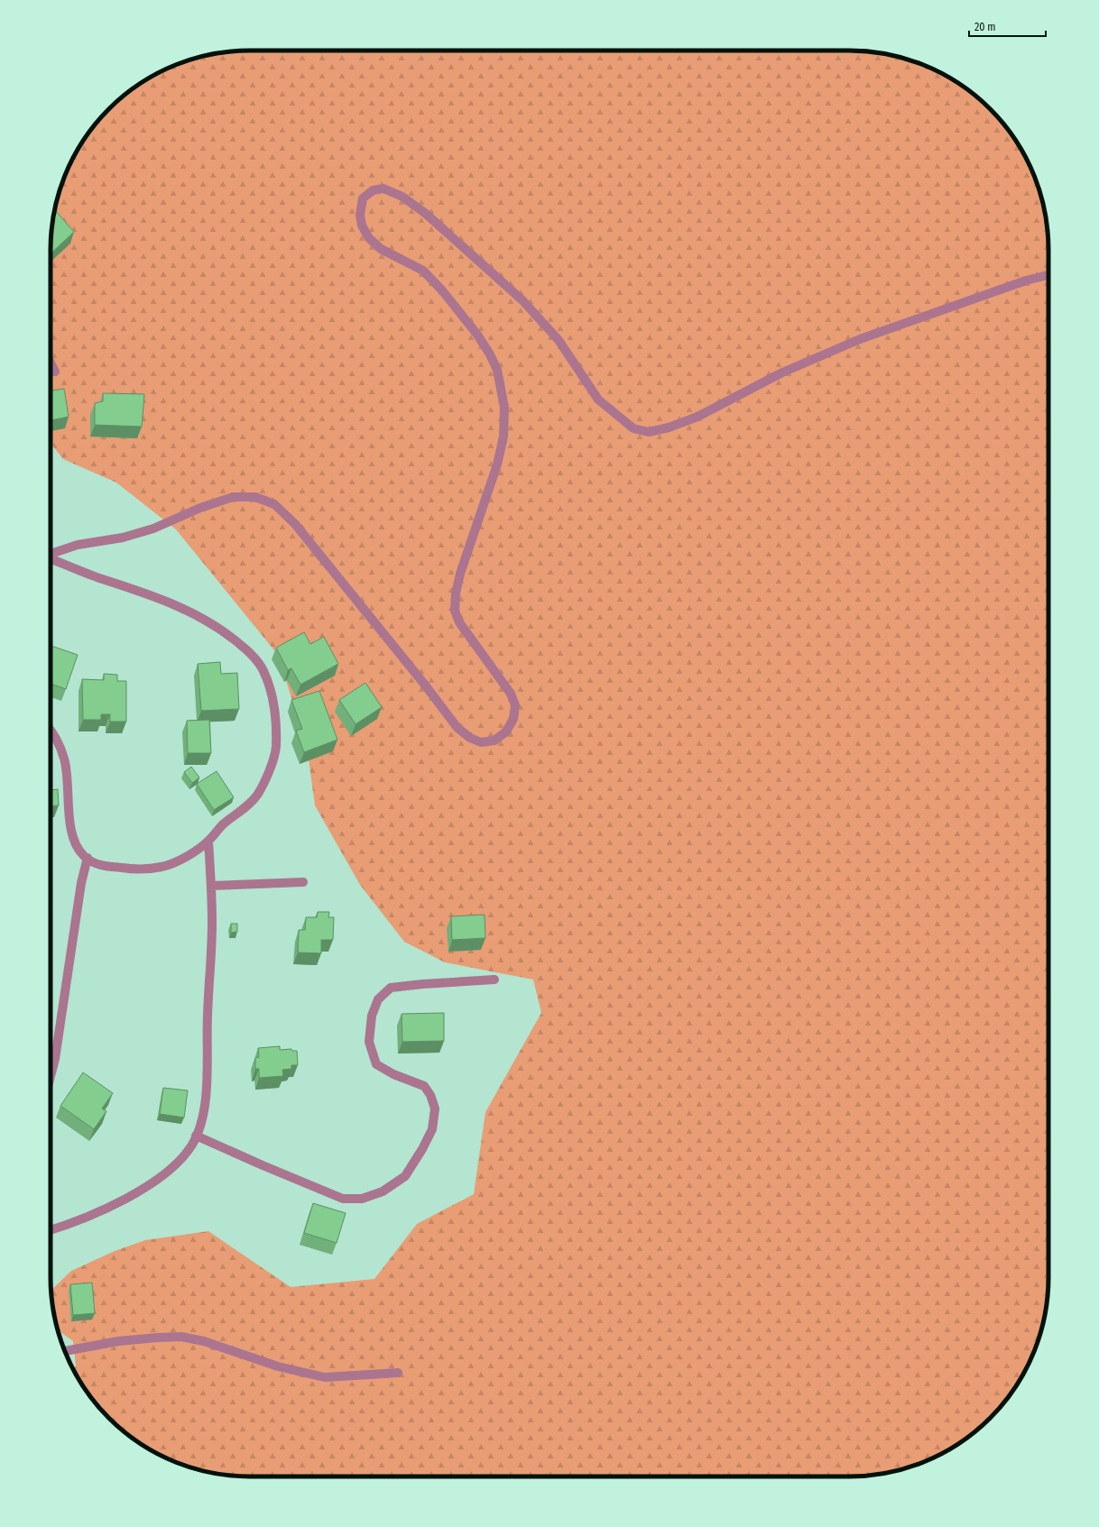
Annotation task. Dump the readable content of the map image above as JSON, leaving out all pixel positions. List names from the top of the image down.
{
  "scale_bar": "20 m"
}
